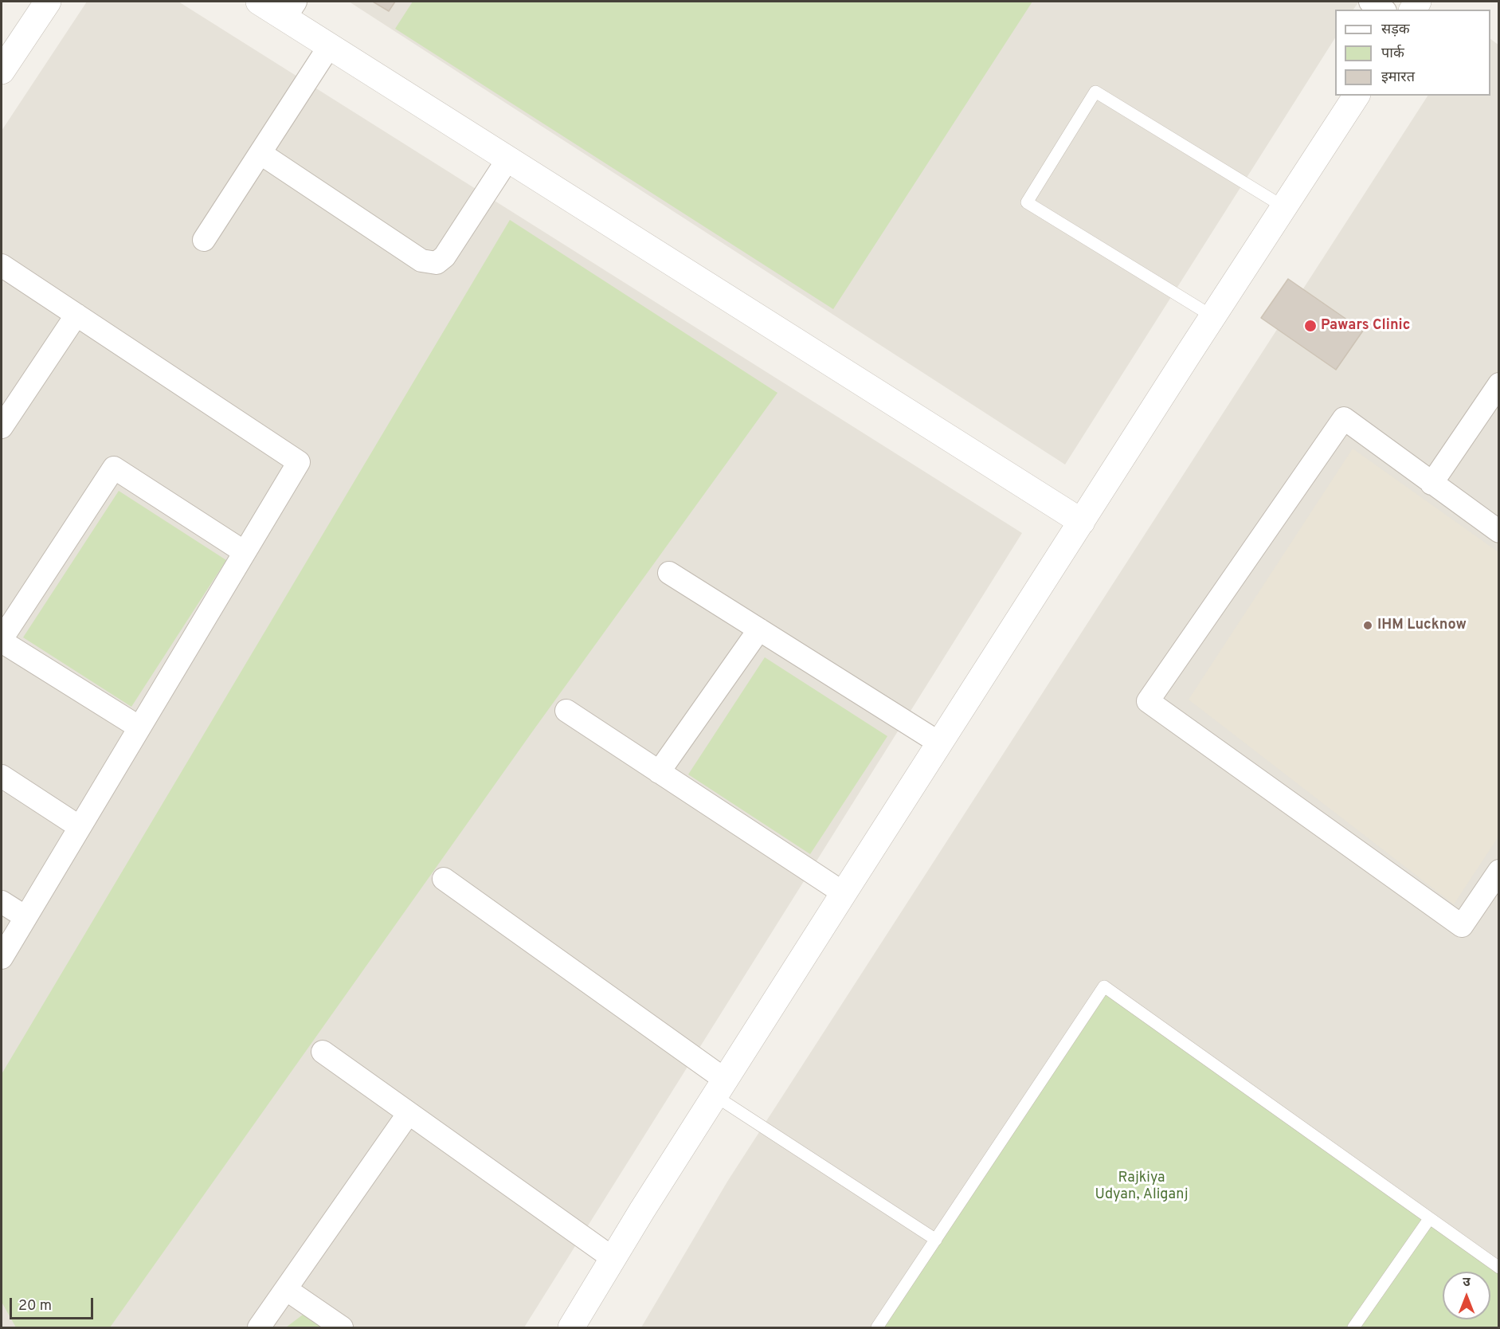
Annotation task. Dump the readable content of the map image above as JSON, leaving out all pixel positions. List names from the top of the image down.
{
  "parks": ["Rajkiya Udyan, Aliganj"],
  "places": ["Pawars Clinic", "IHM Lucknow"],
  "legend": ["सड़क", "पार्क", "इमारत"],
  "scale_bar": "20 m",
  "north": "top"
}
